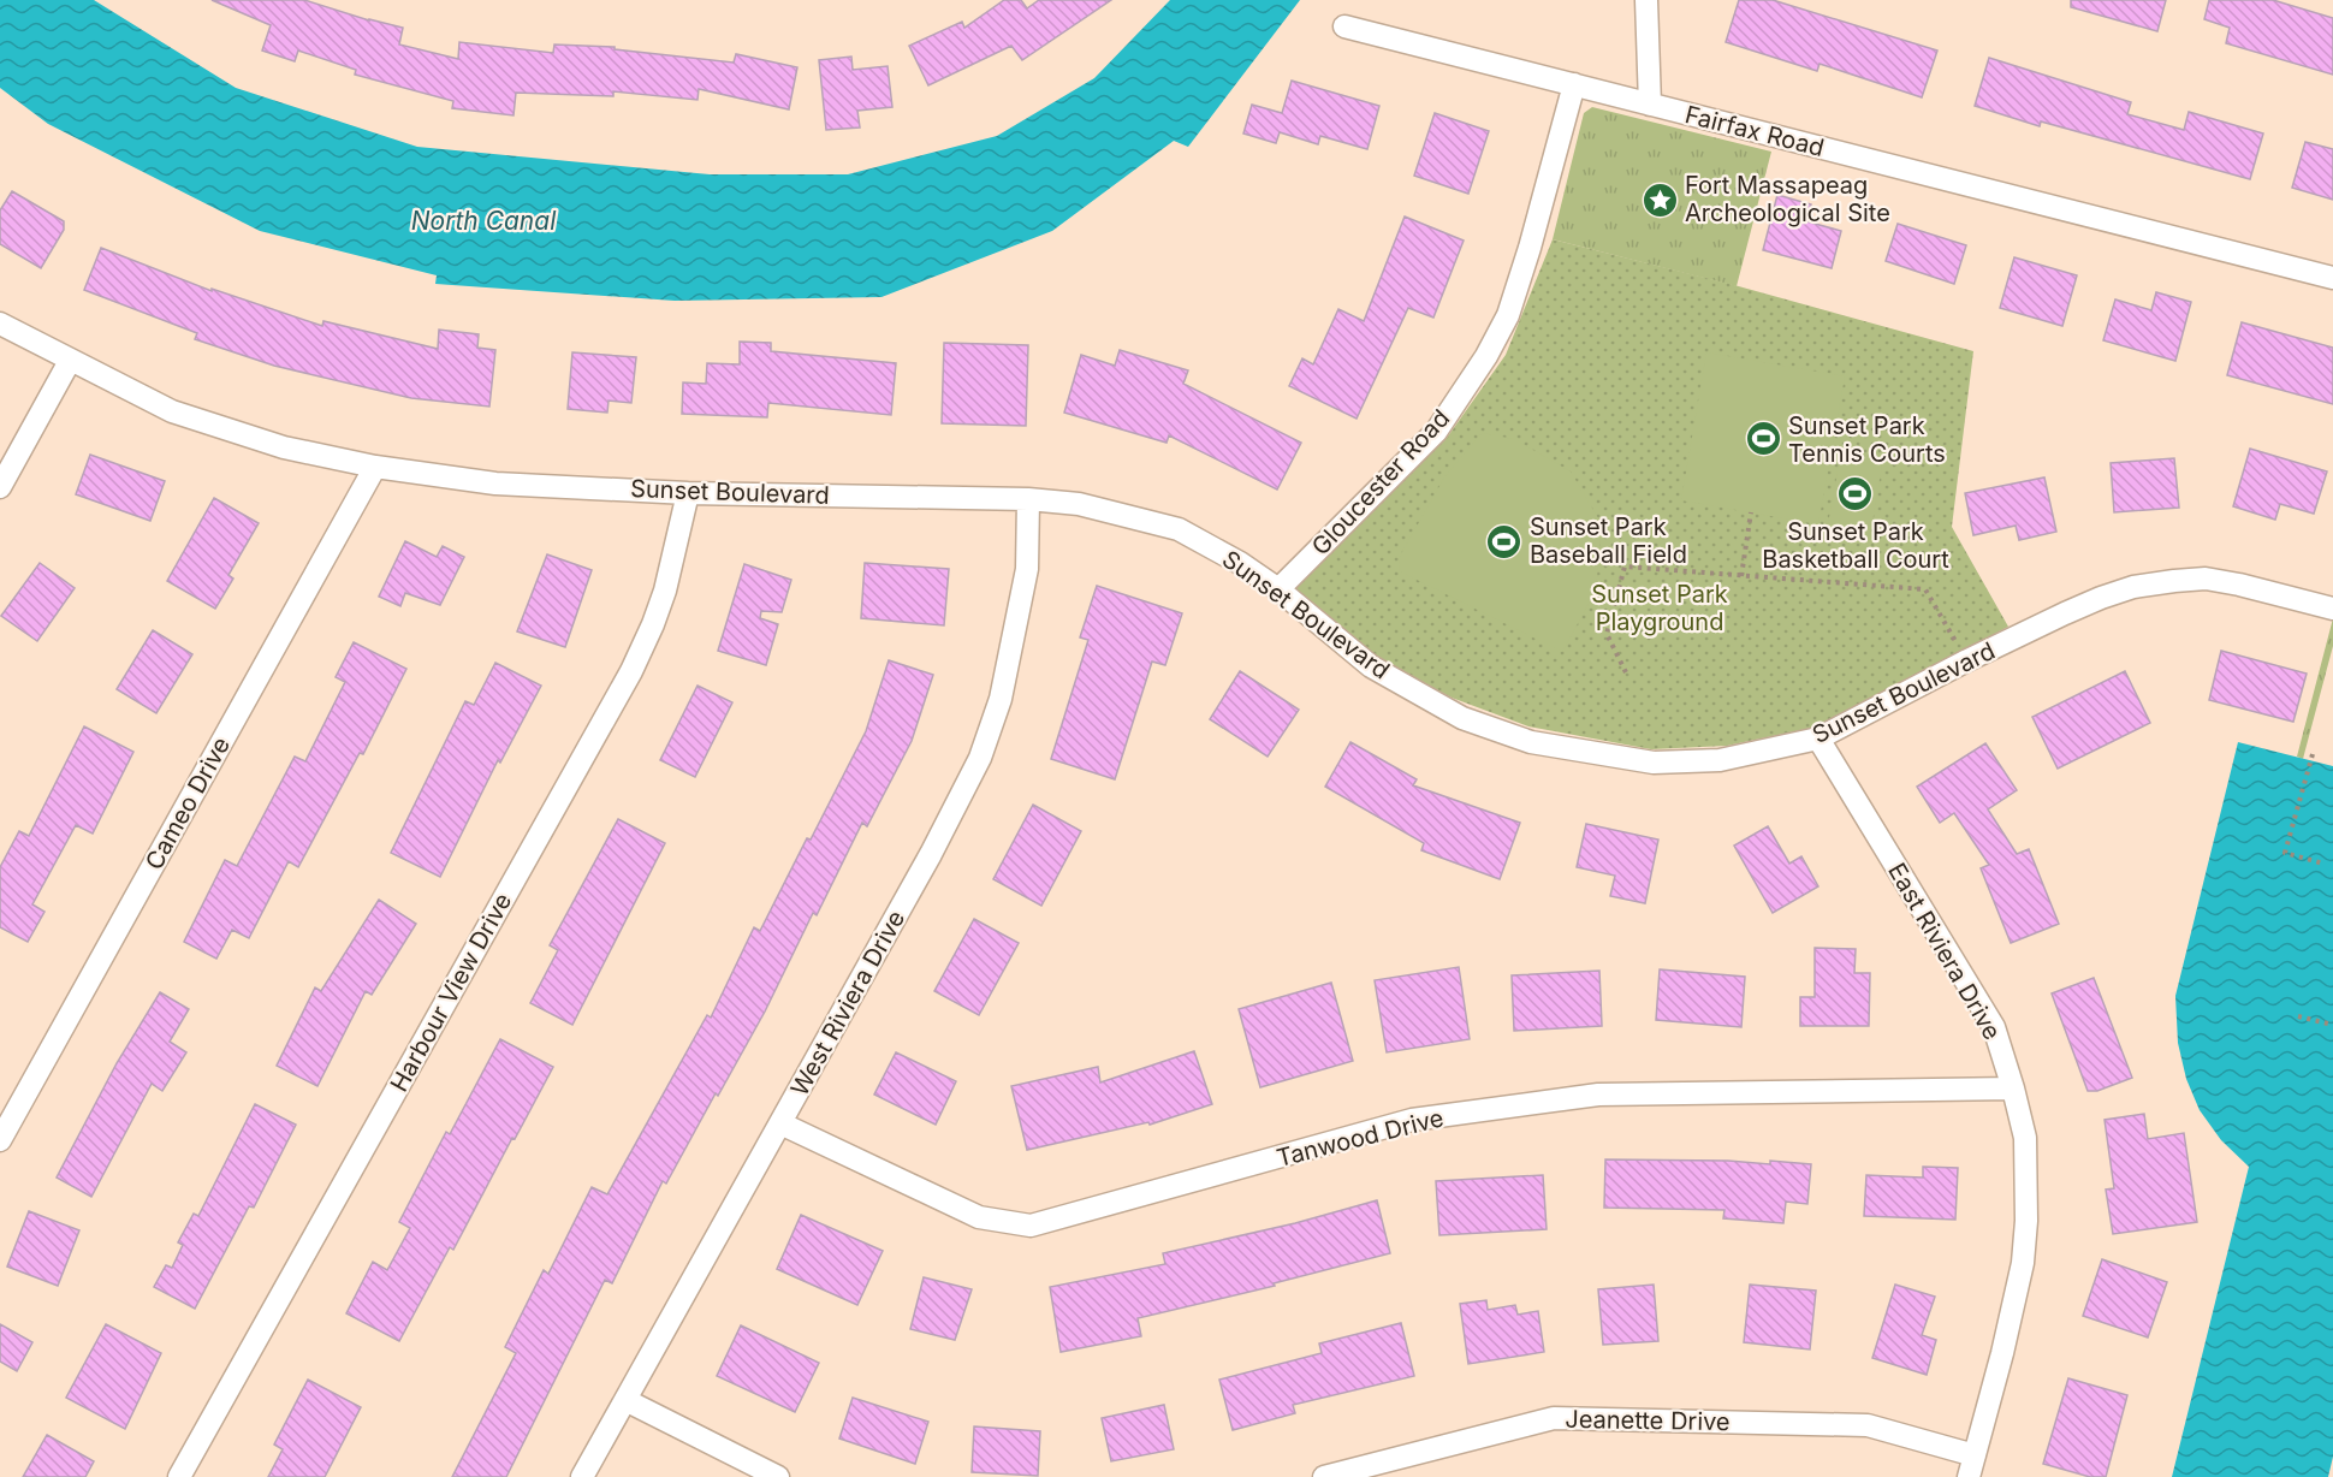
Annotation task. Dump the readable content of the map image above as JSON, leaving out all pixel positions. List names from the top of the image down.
{
  "streets": {
    "street": [
      "Fairfax Road",
      "Gloucester Road",
      "Sunset Boulevard",
      "Cameo Drive",
      "East Riviera Drive",
      "Harbour View Drive",
      "West Riviera Drive",
      "Tanwood Drive",
      "Jeanette Drive"
    ]
  },
  "crossings": [
    ["Fairfax Road", "Gloucester Road"],
    ["Gloucester Road", "Sunset Boulevard"],
    ["Sunset Boulevard", "Cameo Drive"],
    ["Sunset Boulevard", "East Riviera Drive"],
    ["Sunset Boulevard", "Harbour View Drive"],
    ["Sunset Boulevard", "West Riviera Drive"],
    ["East Riviera Drive", "Tanwood Drive"],
    ["East Riviera Drive", "Jeanette Drive"],
    ["West Riviera Drive", "Tanwood Drive"]
  ],
  "water": ["North Canal"],
  "parks": ["Sunset Park Playground"],
  "places": {
    "place": ["Fort Massapeag Archeological Site"],
    "sports": ["Sunset Park Tennis Courts", "Sunset Park Basketball Court", "Sunset Park Baseball Field"]
  }
}
